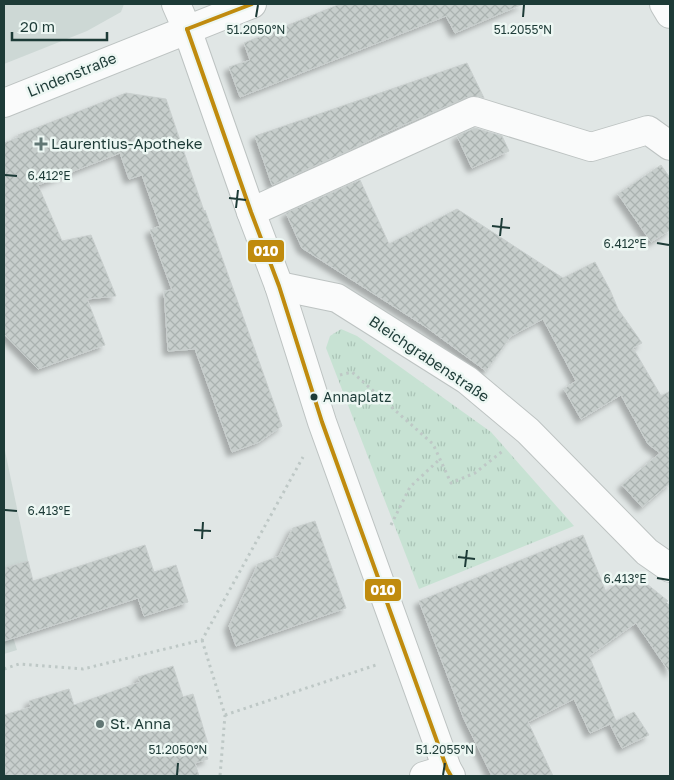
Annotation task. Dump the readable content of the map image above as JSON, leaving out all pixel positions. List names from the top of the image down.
{
  "streets": {
    "street": ["Lindenstraße", "Bleichgrabenstraße"]
  },
  "places": {
    "health": ["Laurentius-Apotheke"],
    "other": ["Annaplatz", "St. Anna"]
  },
  "lines": ["transit line 010"],
  "scale_bar": "20 m",
  "coordinates": [
    "51.2050°N",
    "51.2055°N",
    "6.412°E",
    "6.413°E"
  ]
}
